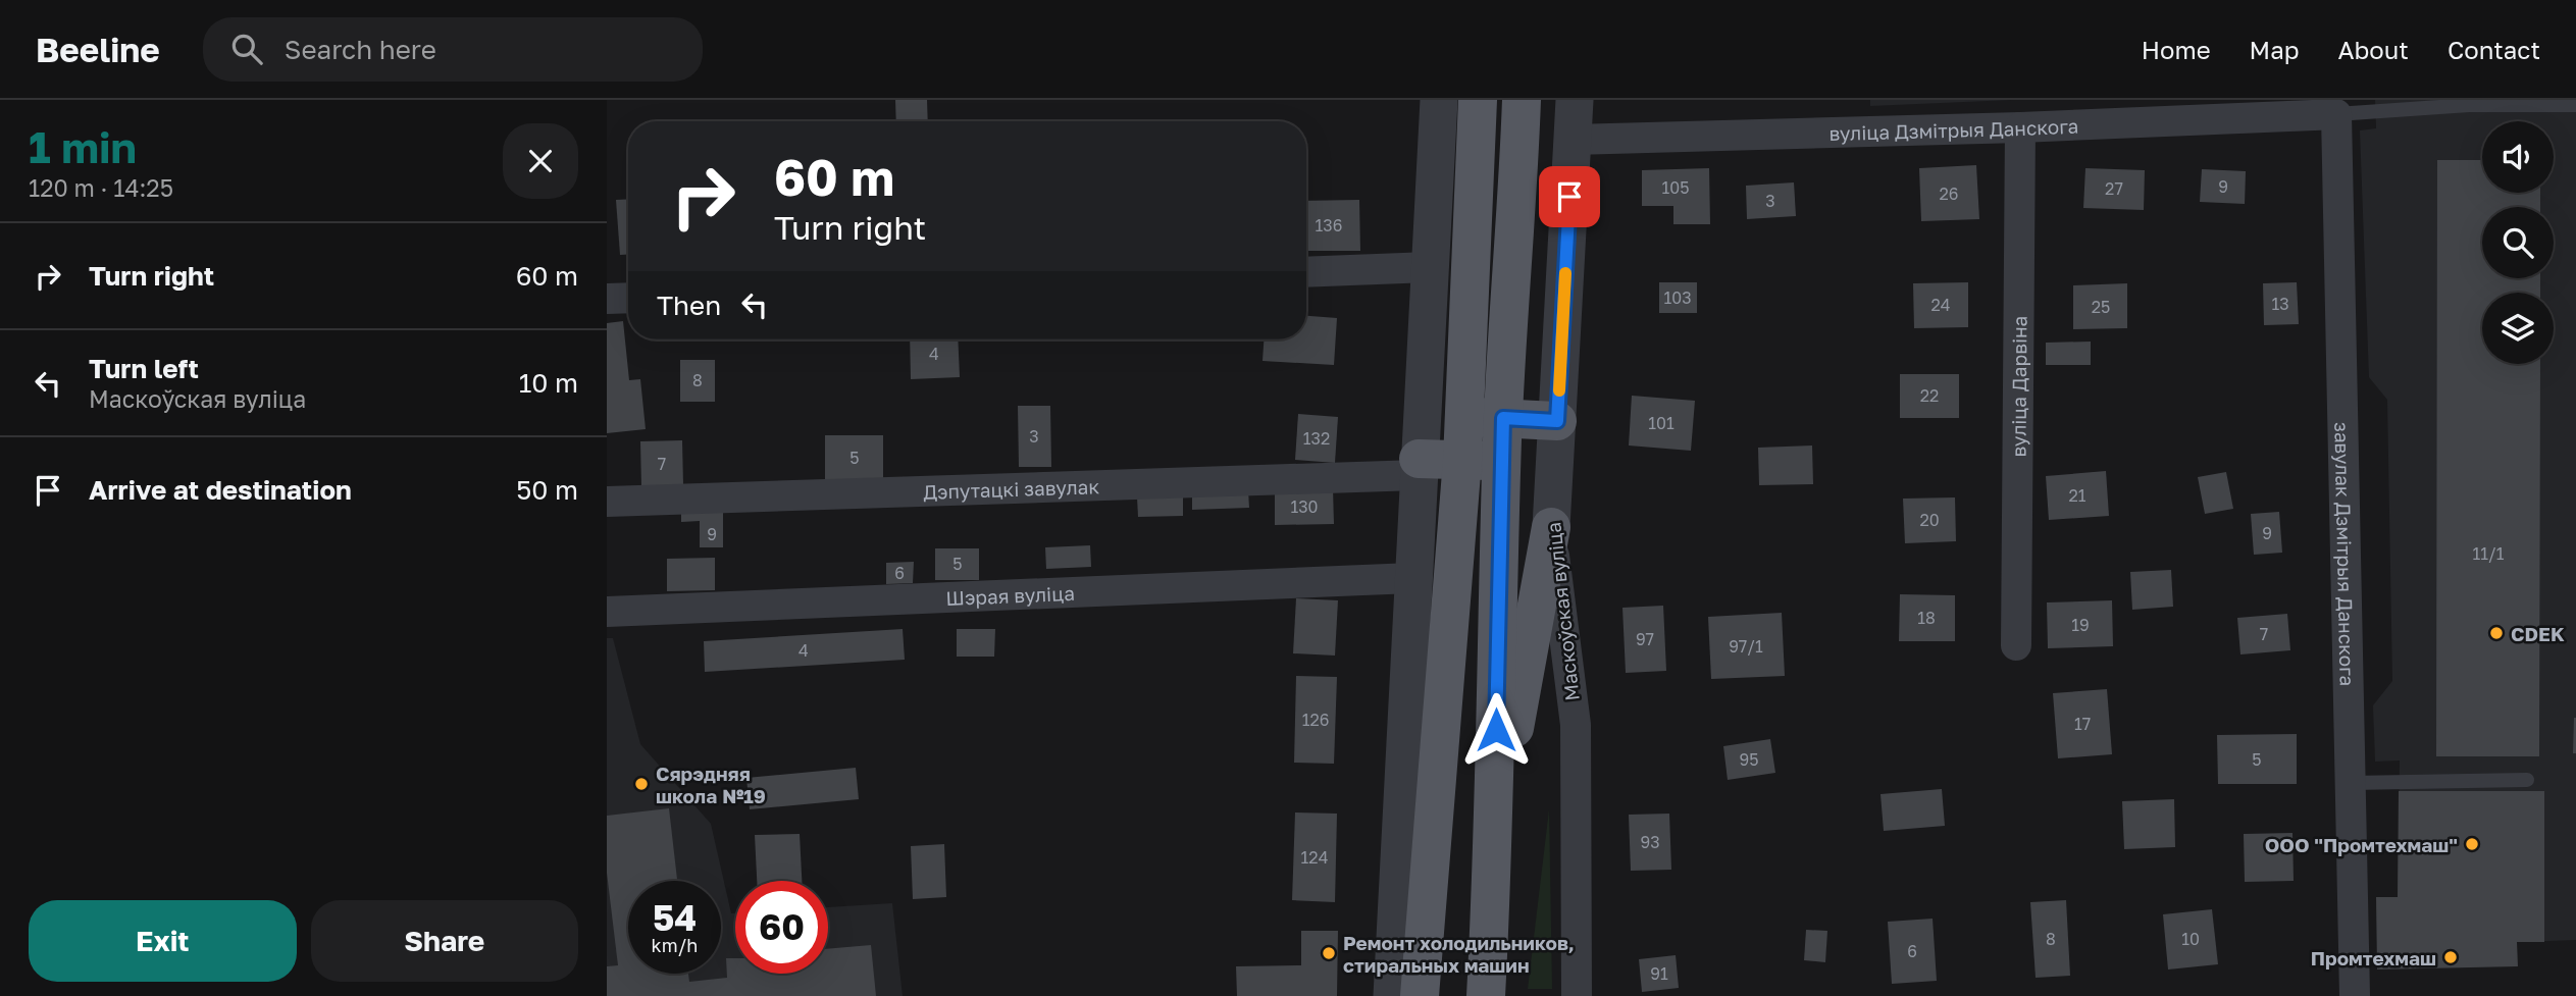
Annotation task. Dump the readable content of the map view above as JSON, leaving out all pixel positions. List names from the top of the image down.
{
  "streets": {
    "street": [
      "вуліца Дзмітрыя Данскога",
      "вуліца Дарвіна",
      "Дэпутацкі завулак",
      "завулак Дзмітрыя Данскога",
      "Шэрая вуліца",
      "Маскоўская вуліца"
    ]
  },
  "crossings": [
    ["вуліца Дзмітрыя Данскога", "вуліца Дарвіна"],
    ["вуліца Дзмітрыя Данскога", "завулак Дзмітрыя Данскога"],
    ["вуліца Дзмітрыя Данскога", "Маскоўская вуліца"]
  ],
  "places": [
    "CDEK",
    "Сярэдняя школа №19",
    "ООО \"Промтехмаш\"",
    "Ремонт холодильников, стиральных машин",
    "Промтехмаш"
  ],
  "house_numbers": [
    "9",
    "105",
    "27",
    "26",
    "3",
    "136",
    "103",
    "13",
    "24",
    "25",
    "4",
    "8",
    "22",
    "101",
    "3",
    "132",
    "5",
    "7",
    "21",
    "130",
    "20",
    "9",
    "9",
    "11/1",
    "5",
    "6",
    "18",
    "19",
    "7",
    "97",
    "97/1",
    "4",
    "126",
    "17",
    "95",
    "5",
    "93",
    "124",
    "8",
    "10",
    "6",
    "91"
  ],
  "page": {
    "header": "Beeline",
    "search": "Search here",
    "nav": [
      "Home",
      "Map",
      "About",
      "Contact"
    ],
    "heading": ["1 min", "120 m · 14:25"],
    "turn": ["60 m", "Turn right"],
    "list": [
      {
        "name": "Turn right",
        "value": "60 m"
      },
      {
        "name": "Turn left",
        "note": "Маскоўская вуліца",
        "value": "10 m"
      },
      {
        "name": "Arrive at destination",
        "value": "50 m"
      }
    ],
    "then": "Then",
    "speed": "54 km/h",
    "limit": "60",
    "buttons": ["Exit", "Share"]
  }
}
